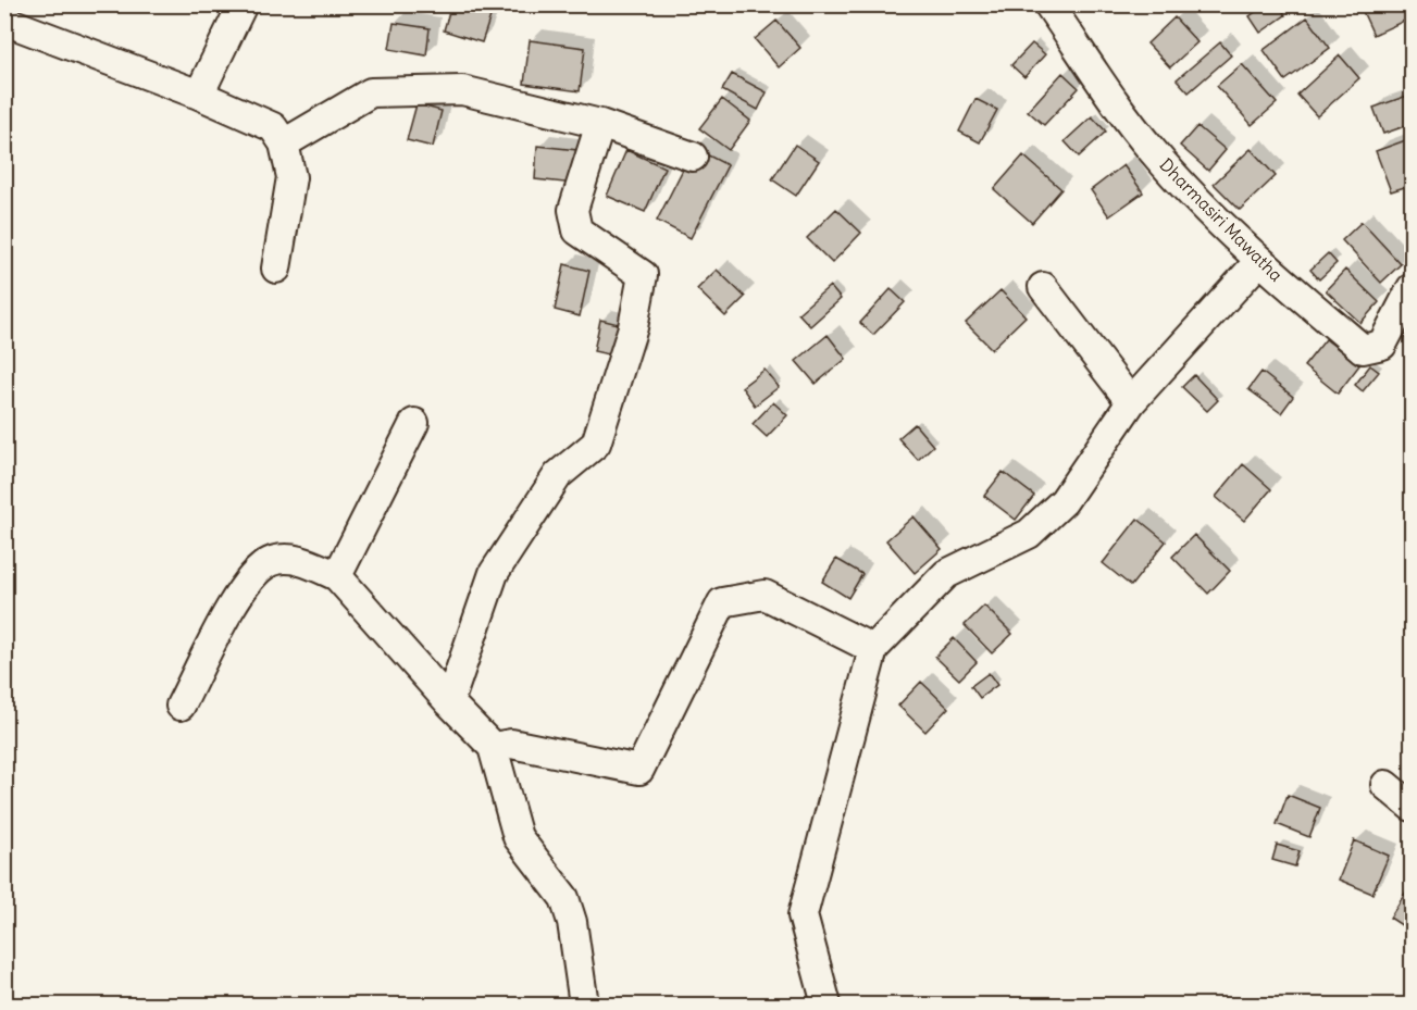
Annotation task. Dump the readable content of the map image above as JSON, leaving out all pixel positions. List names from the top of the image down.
{
  "streets": {
    "street": ["Dharmasiri Mawatha"]
  }
}
